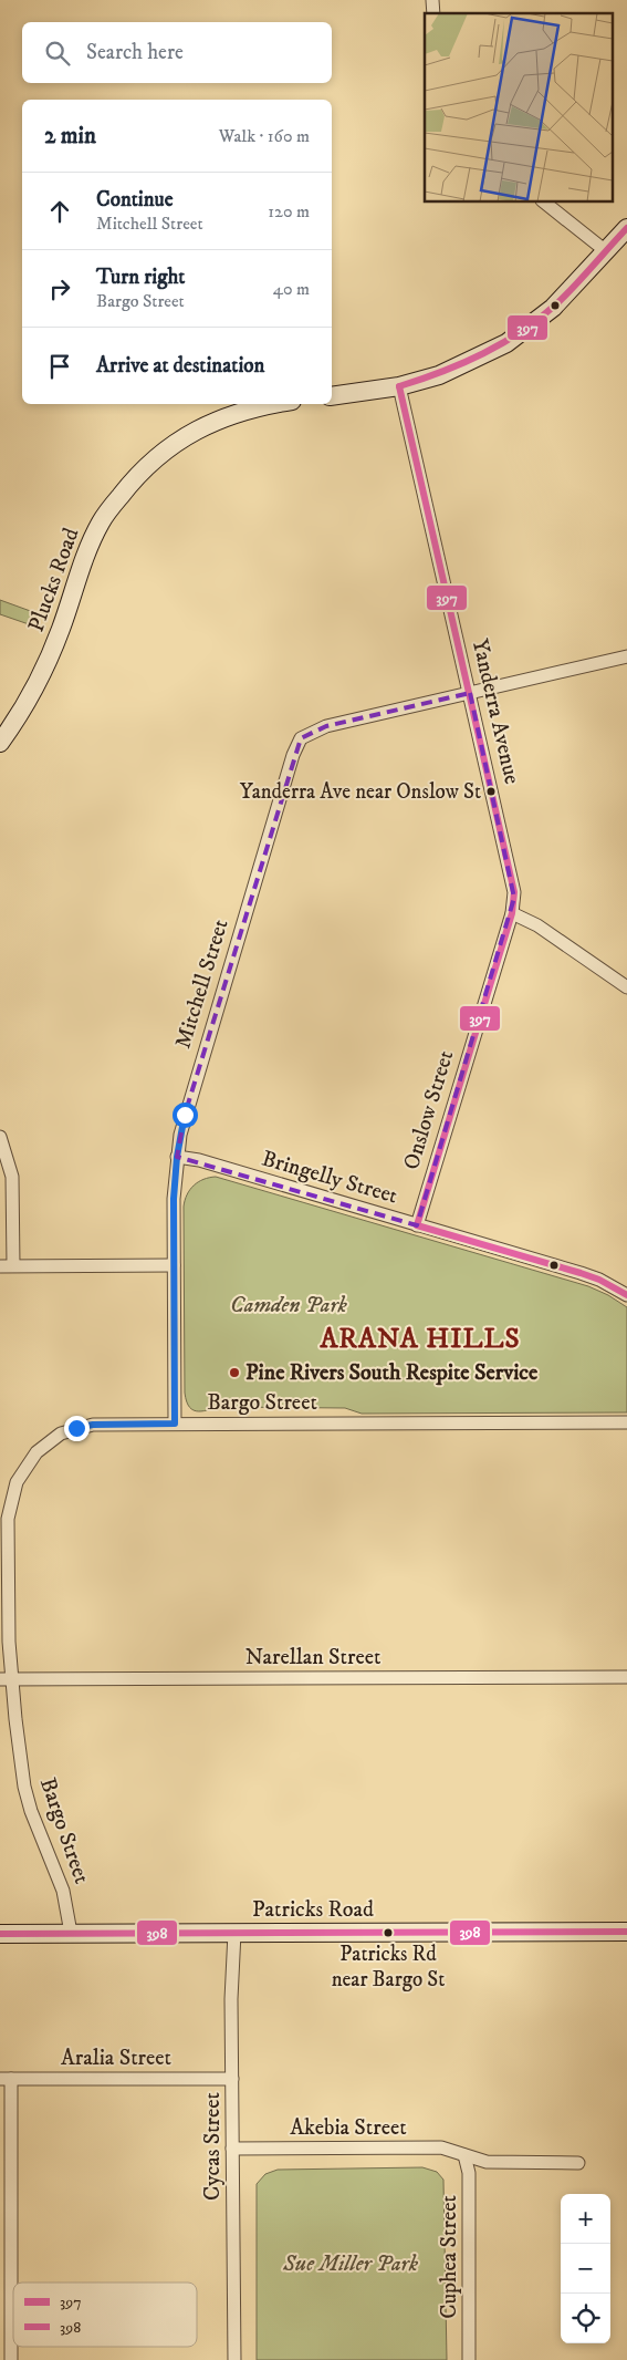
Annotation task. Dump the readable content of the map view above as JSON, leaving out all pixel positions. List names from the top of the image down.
{
  "streets": {
    "street": [
      "Plucks Road",
      "Yanderra Avenue",
      "Mitchell Street",
      "Onslow Street",
      "Bringelly Street",
      "Bargo Street",
      "Narellan Street",
      "Patricks Road",
      "Aralia Street",
      "Akebia Street",
      "Cycas Street",
      "Cuphea Street"
    ]
  },
  "crossings": [
    ["Yanderra Avenue", "Mitchell Street"],
    ["Yanderra Avenue", "Onslow Street"],
    ["Mitchell Street", "Bringelly Street"],
    ["Mitchell Street", "Bargo Street"],
    ["Onslow Street", "Bringelly Street"],
    ["Bargo Street", "Narellan Street"],
    ["Bargo Street", "Patricks Road"],
    ["Patricks Road", "Cycas Street"],
    ["Aralia Street", "Cycas Street"],
    ["Akebia Street", "Cycas Street"],
    ["Akebia Street", "Cuphea Street"]
  ],
  "districts": ["ARANA HILLS"],
  "parks": ["Camden Park", "Sue Miller Park"],
  "places": ["Yanderra Ave near Onslow St", "Pine Rivers South Respite Service", "Patricks Rd near Bargo St"],
  "lines": ["transit line 397", "transit line 398"],
  "legend": ["397", "398"],
  "page": {
    "search": "Search here",
    "heading": ["2 min", "Walk · 160 m"],
    "list": [
      ["Continue", "Mitchell Street", "120 m"],
      ["Turn right", "Bargo Street", "40 m"],
      "Arrive at destination"
    ],
    "map_buttons": ["+", "−"]
  }
}
